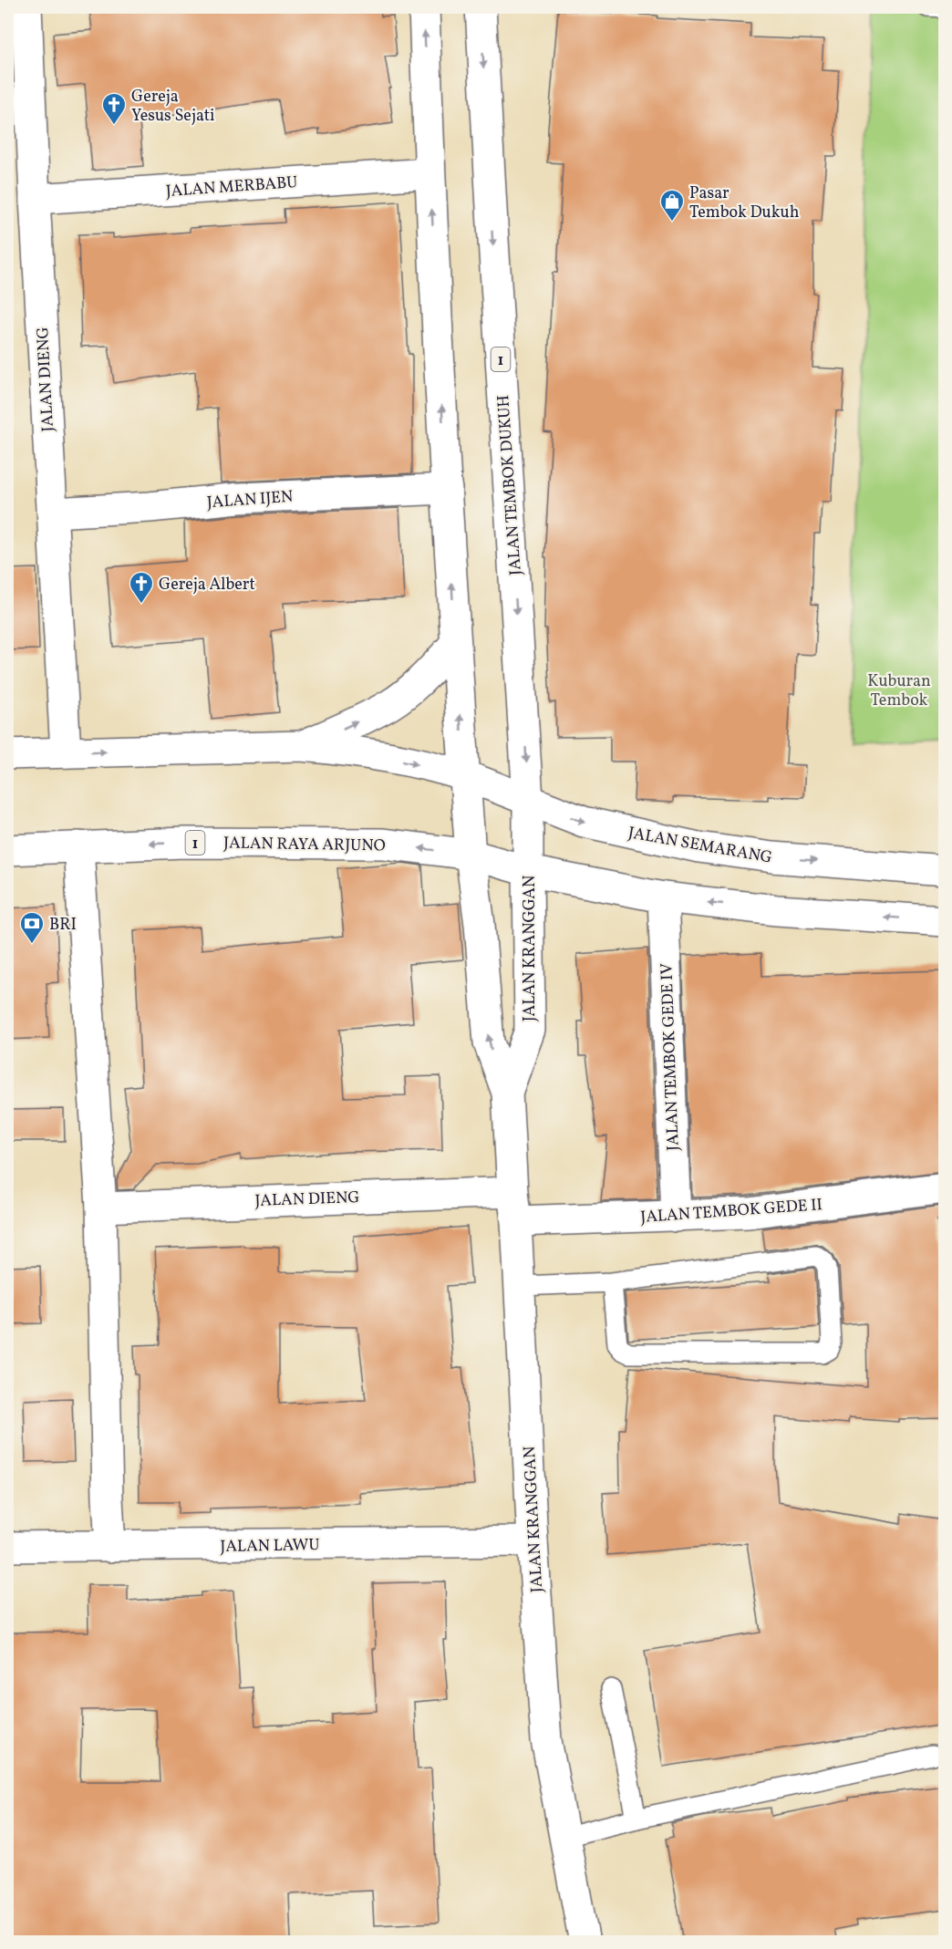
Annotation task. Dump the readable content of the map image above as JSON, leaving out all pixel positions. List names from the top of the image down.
{
  "streets": {
    "main road": [
      "JALAN MERBABU",
      "1",
      "JALAN DIENG",
      "JALAN TEMBOK DUKUH",
      "JALAN IJEN",
      "JALAN RAYA ARJUNO",
      "JALAN SEMARANG",
      "JALAN KRANGGAN",
      "JALAN TEMBOK GEDE IV",
      "JALAN TEMBOK GEDE II",
      "JALAN LAWU"
    ]
  },
  "crossings": [
    ["JALAN MERBABU", "JALAN DIENG"],
    ["1", "JALAN RAYA ARJUNO"],
    ["1", "JALAN KRANGGAN"],
    ["JALAN DIENG", "JALAN IJEN"],
    ["JALAN DIENG", "JALAN KRANGGAN"],
    ["JALAN DIENG", "JALAN TEMBOK GEDE II"],
    ["JALAN TEMBOK DUKUH", "JALAN SEMARANG"],
    ["JALAN TEMBOK DUKUH", "JALAN KRANGGAN"],
    ["JALAN RAYA ARJUNO", "JALAN KRANGGAN"],
    ["JALAN SEMARANG", "JALAN KRANGGAN"],
    ["JALAN KRANGGAN", "JALAN TEMBOK GEDE II"],
    ["JALAN KRANGGAN", "JALAN LAWU"],
    ["JALAN TEMBOK GEDE IV", "JALAN TEMBOK GEDE II"]
  ],
  "parks": ["Kuburan Tembok"],
  "places": {
    "church": ["Gereja Yesus Sejati", "Gereja Albert"],
    "shop": ["Pasar Tembok Dukuh"],
    "bank": ["BRI"]
  }
}
